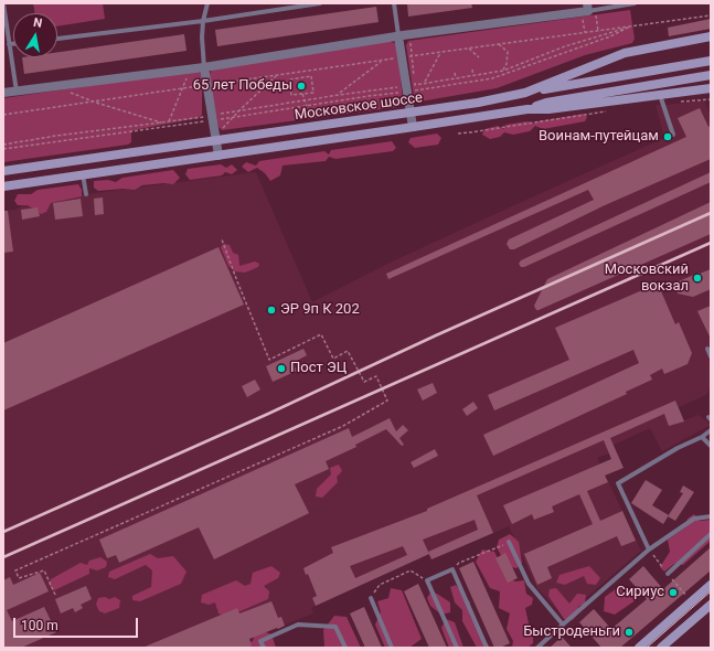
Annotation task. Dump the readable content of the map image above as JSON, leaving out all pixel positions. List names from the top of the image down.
{
  "streets": {
    "main road": ["Московское шоссе"]
  },
  "places": [
    "65 лет Победы",
    "Воинам-путейцам",
    "Московский вокзал",
    "ЭР 9п К 202",
    "Пост ЭЦ",
    "Сириус",
    "Быстроденьги"
  ],
  "scale_bar": "100 m",
  "north": "top"
}
